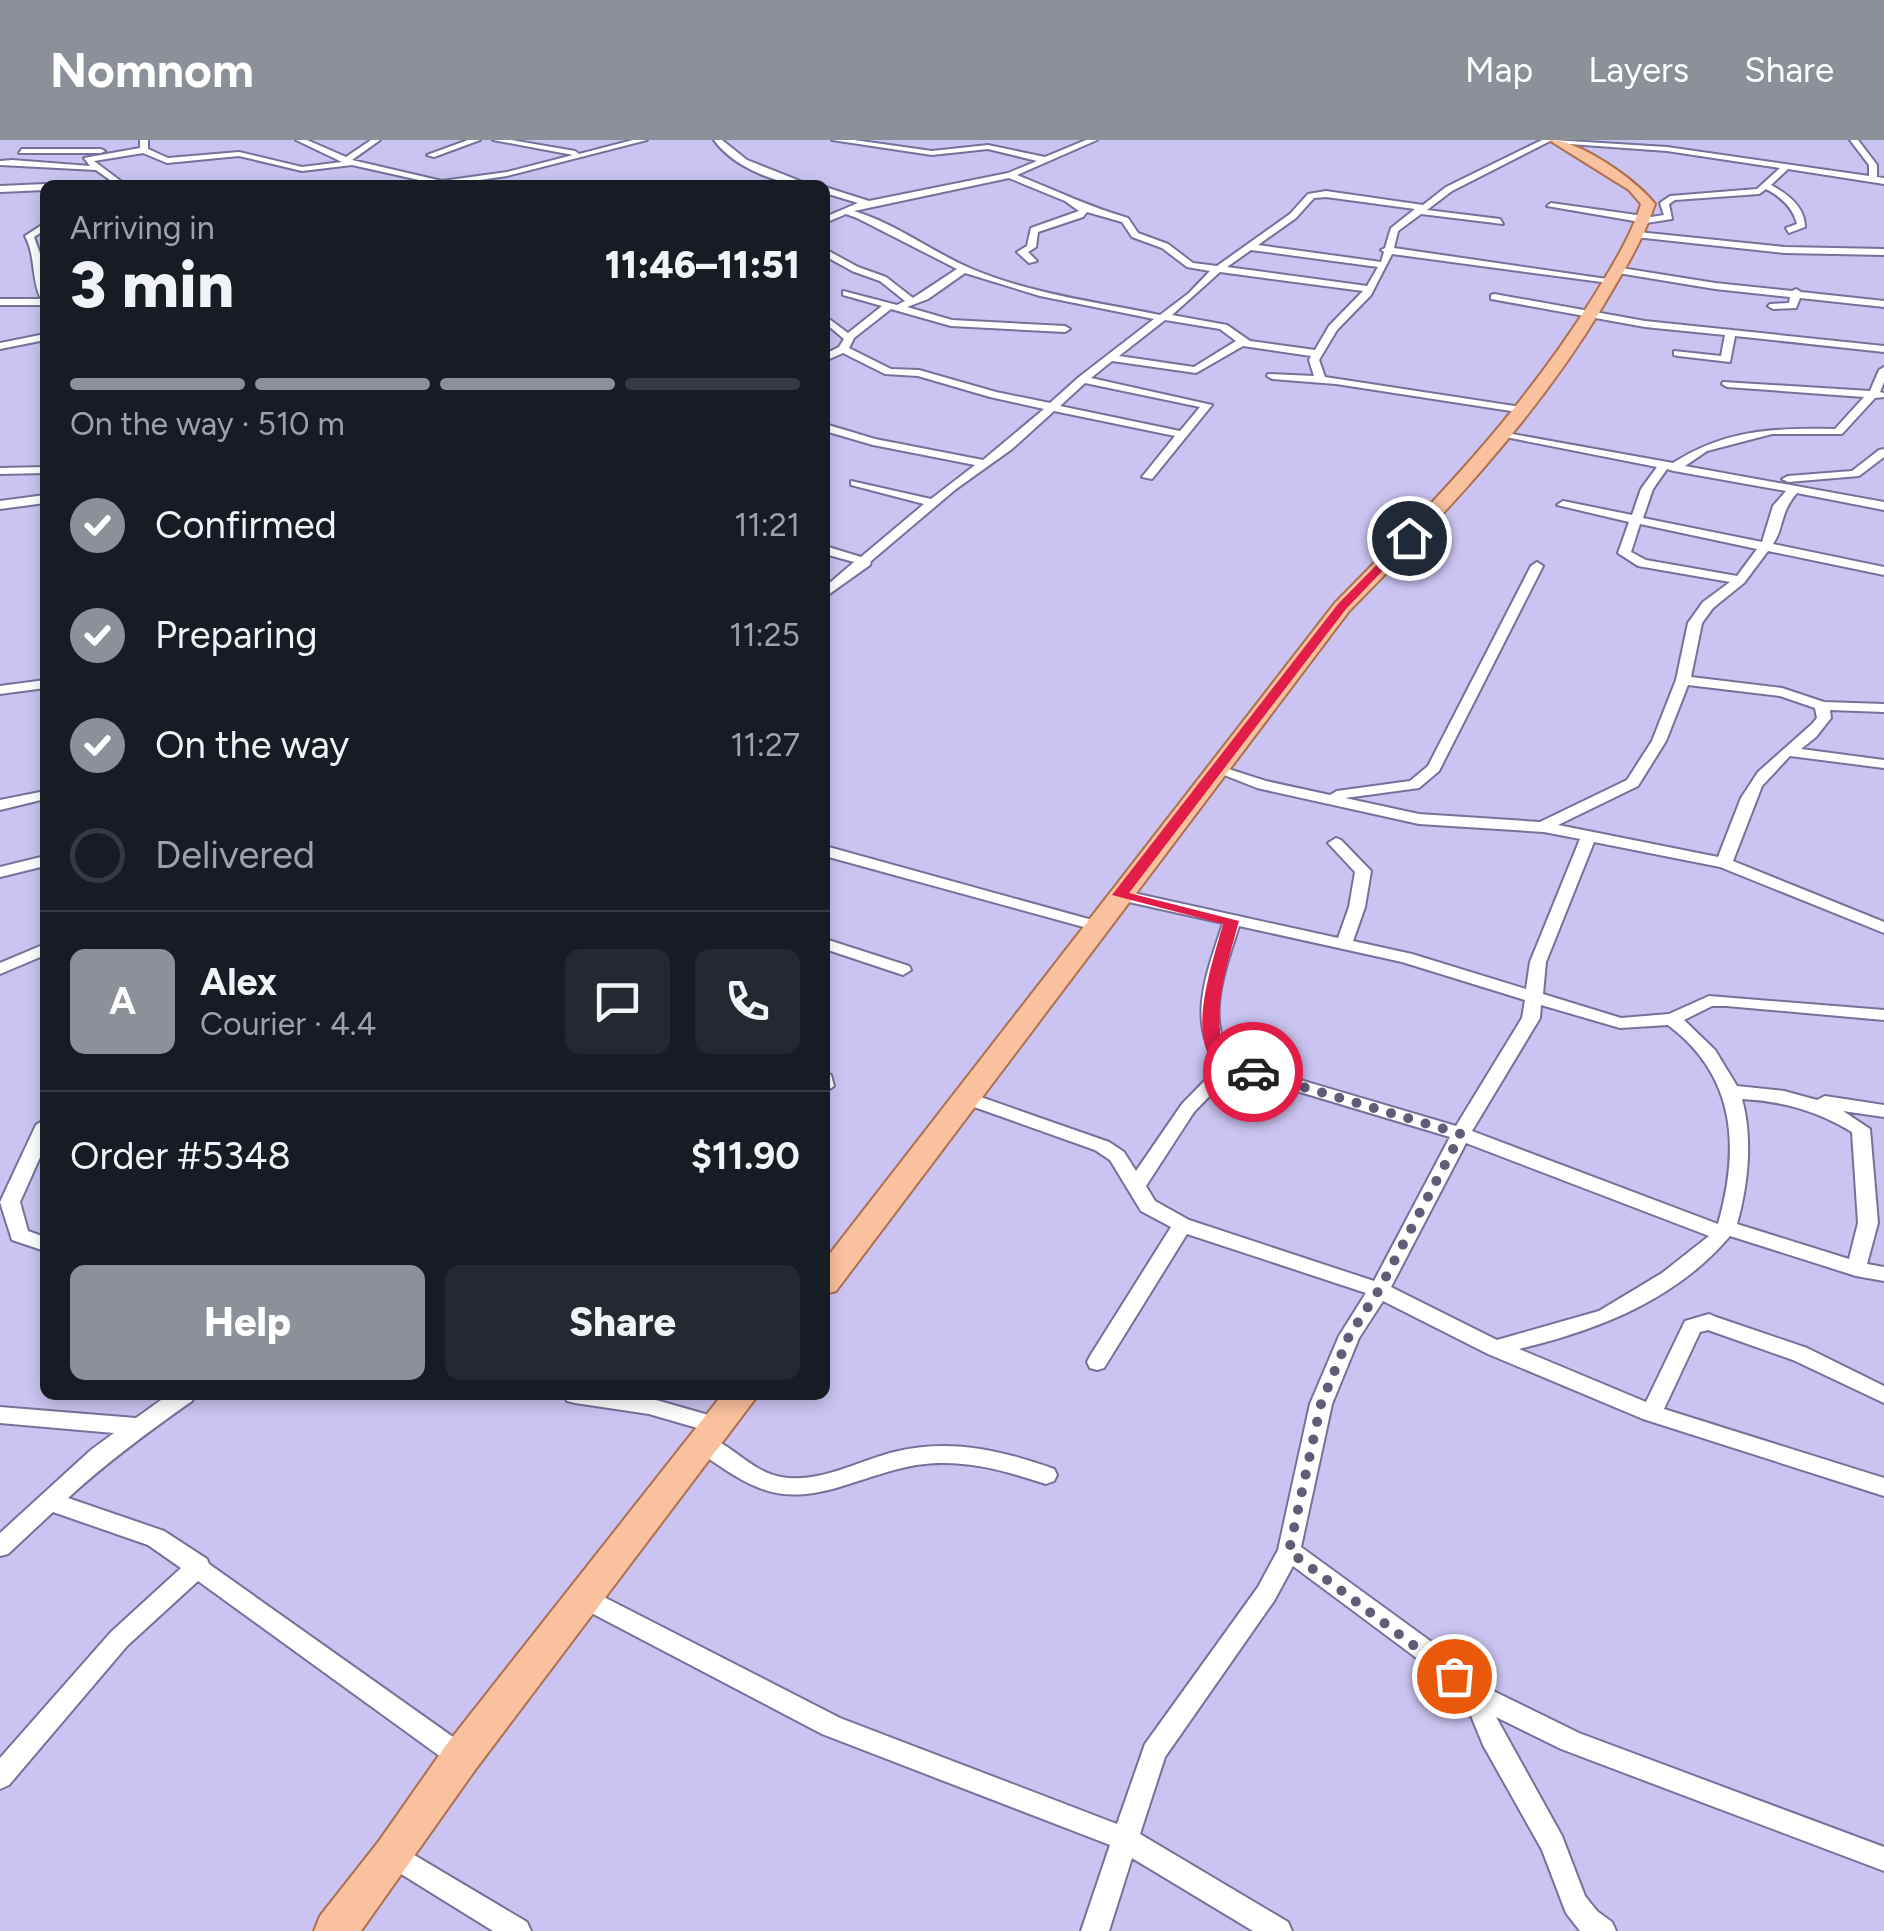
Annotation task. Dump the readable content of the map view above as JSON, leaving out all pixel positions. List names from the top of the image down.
{
  "page": {
    "header": "Nomnom",
    "nav": ["Map", "Layers", "Share"],
    "heading": ["3 min", "Arriving in", "11:46–11:51"],
    "panel": [
      "Alex",
      "Courier · 4.4",
      "Order #5348",
      "$11.90"
    ],
    "bar": "On the way · 510 m",
    "list": [
      ["Confirmed", "11:21"],
      ["Preparing", "11:25"],
      ["On the way", "11:27"],
      "Delivered"
    ],
    "round": "A",
    "buttons": ["Help", "Share"]
  }
}
